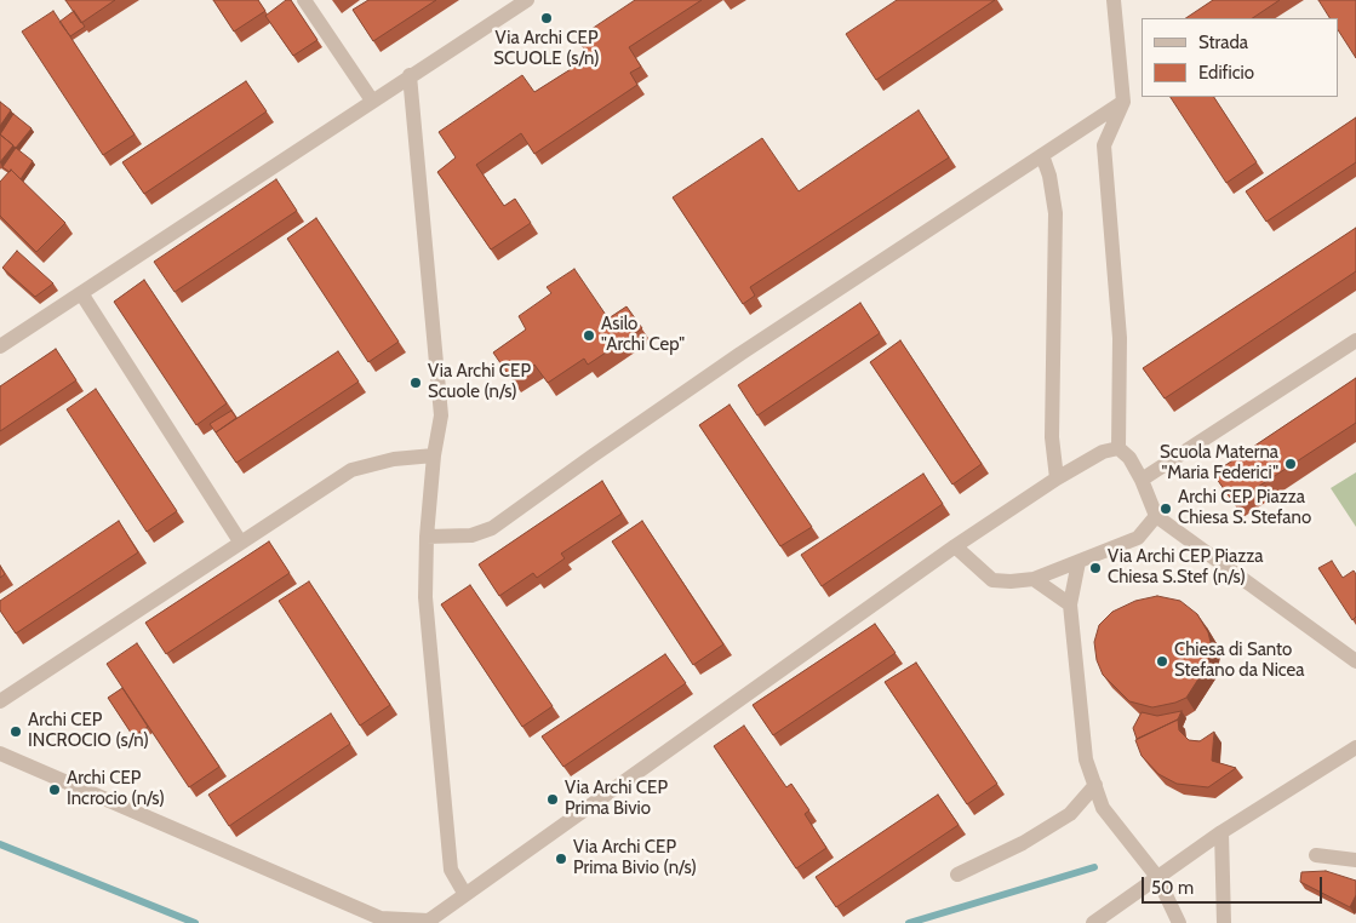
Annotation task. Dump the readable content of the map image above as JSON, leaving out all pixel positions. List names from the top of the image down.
{
  "places": [
    "Via Archi CEP SCUOLE (s/n)",
    "Asilo \"Archi Cep\"",
    "Via Archi CEP Scuole (n/s)",
    "Scuola Materna \"Maria Federici\"",
    "Archi CEP Piazza Chiesa S. Stefano",
    "Via Archi CEP Piazza Chiesa S.Stef (n/s)",
    "Chiesa di Santo Stefano da Nicea",
    "Archi CEP INCROCIO (s/n)",
    "Archi CEP Incrocio (n/s)",
    "Via Archi CEP Prima Bivio",
    "Via Archi CEP Prima Bivio (n/s)"
  ],
  "legend": ["Strada", "Edificio"],
  "scale_bar": "50 m"
}
